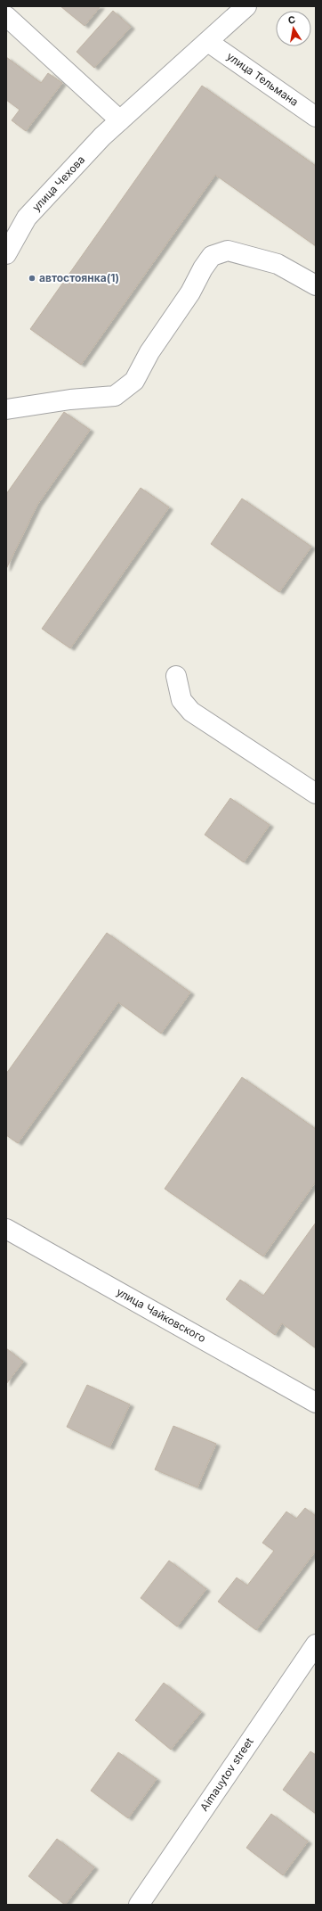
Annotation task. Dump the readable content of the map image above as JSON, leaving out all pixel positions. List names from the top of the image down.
{
  "streets": {
    "street": [
      "улица Тельмана",
      "улица Чехова",
      "улица Чайковского",
      "Aimauytov street"
    ]
  },
  "crossings": [
    ["улица Тельмана", "улица Чехова"]
  ],
  "places": ["автостоянка(1)"],
  "north": "top"
}
